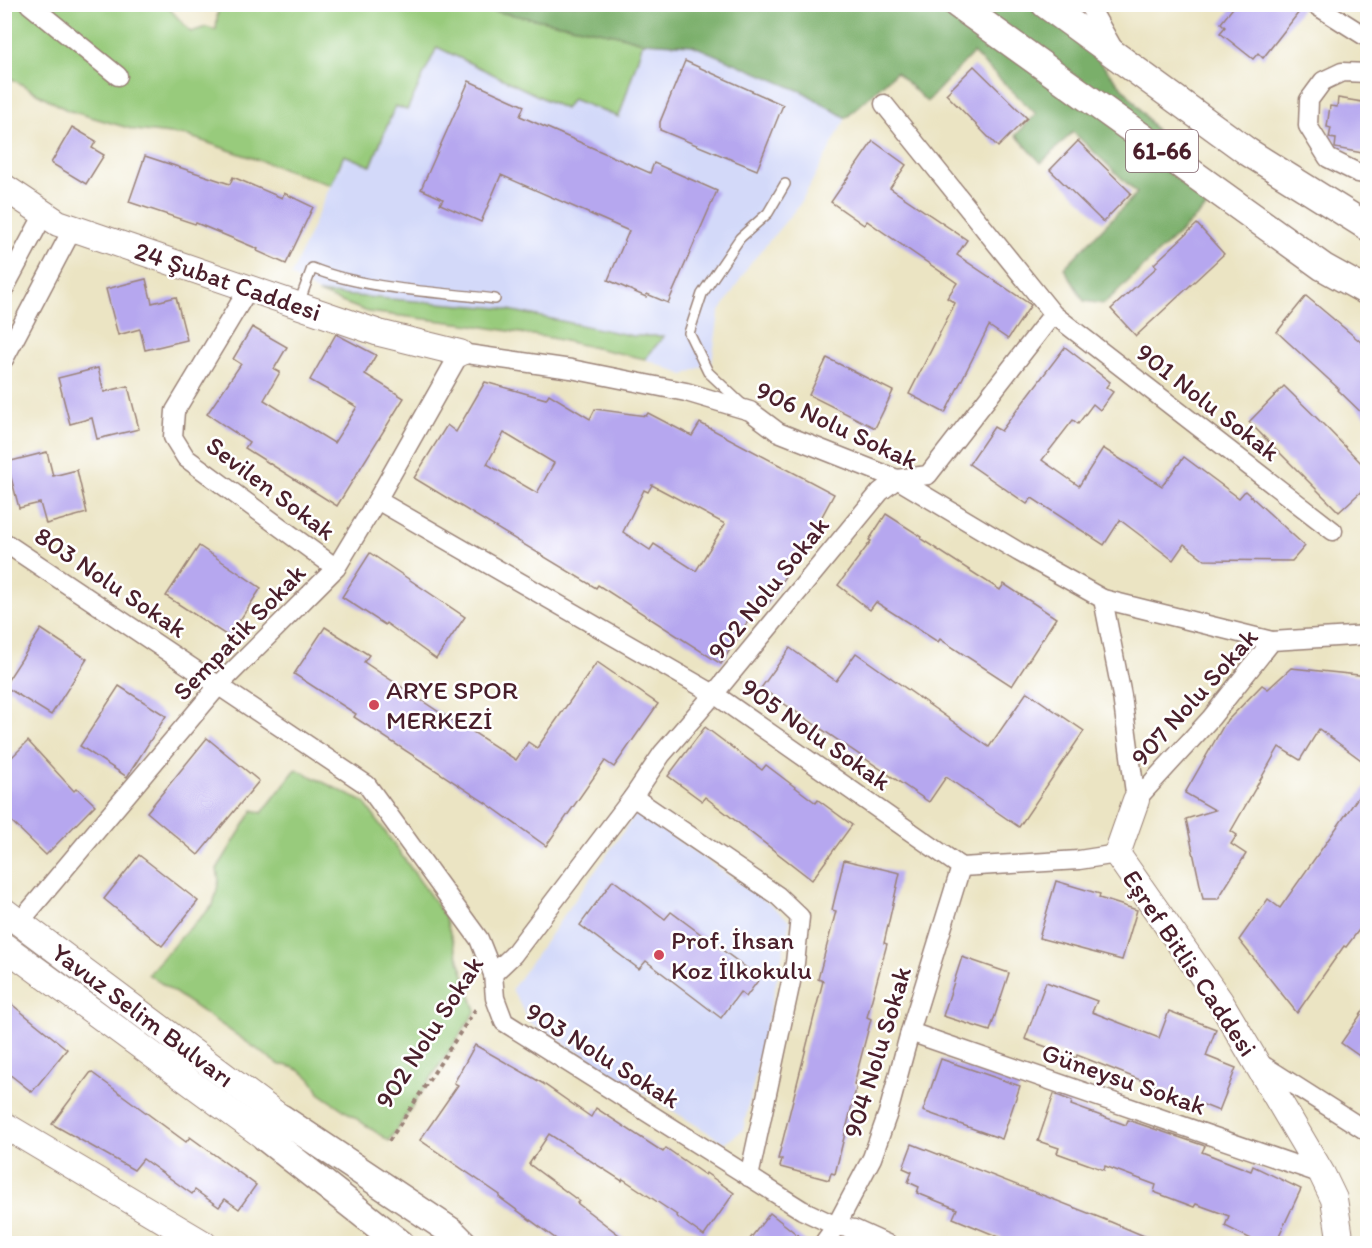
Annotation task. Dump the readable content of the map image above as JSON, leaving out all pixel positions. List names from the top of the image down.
{
  "streets": {
    "main road": ["61-66"],
    "street": [
      "24 Şubat Caddesi",
      "901 Nolu Sokak",
      "906 Nolu Sokak",
      "Sevilen Sokak",
      "803 Nolu Sokak",
      "902 Nolu Sokak",
      "Sempatik Sokak",
      "907 Nolu Sokak",
      "905 Nolu Sokak",
      "Eşref Bitlis Caddesi",
      "Yavuz Selim Bulvarı",
      "904 Nolu Sokak",
      "903 Nolu Sokak",
      "Güneysu Sokak"
    ]
  },
  "crossings": [
    ["24 Şubat Caddesi", "906 Nolu Sokak"],
    ["24 Şubat Caddesi", "Sevilen Sokak"],
    ["24 Şubat Caddesi", "Sempatik Sokak"],
    ["906 Nolu Sokak", "902 Nolu Sokak"],
    ["906 Nolu Sokak", "Sempatik Sokak"],
    ["906 Nolu Sokak", "907 Nolu Sokak"],
    ["906 Nolu Sokak", "Eşref Bitlis Caddesi"],
    ["Sevilen Sokak", "Sempatik Sokak"],
    ["803 Nolu Sokak", "Sempatik Sokak"],
    ["803 Nolu Sokak", "903 Nolu Sokak"],
    ["902 Nolu Sokak", "905 Nolu Sokak"],
    ["902 Nolu Sokak", "903 Nolu Sokak"],
    ["Sempatik Sokak", "905 Nolu Sokak"],
    ["Sempatik Sokak", "Yavuz Selim Bulvarı"],
    ["Sempatik Sokak", "903 Nolu Sokak"],
    ["907 Nolu Sokak", "Eşref Bitlis Caddesi"],
    ["905 Nolu Sokak", "904 Nolu Sokak"],
    ["Eşref Bitlis Caddesi", "Güneysu Sokak"],
    ["904 Nolu Sokak", "903 Nolu Sokak"],
    ["904 Nolu Sokak", "Güneysu Sokak"]
  ],
  "places": ["ARYE SPOR MERKEZİ", "Prof. İhsan Koz İlkokulu"]
}
